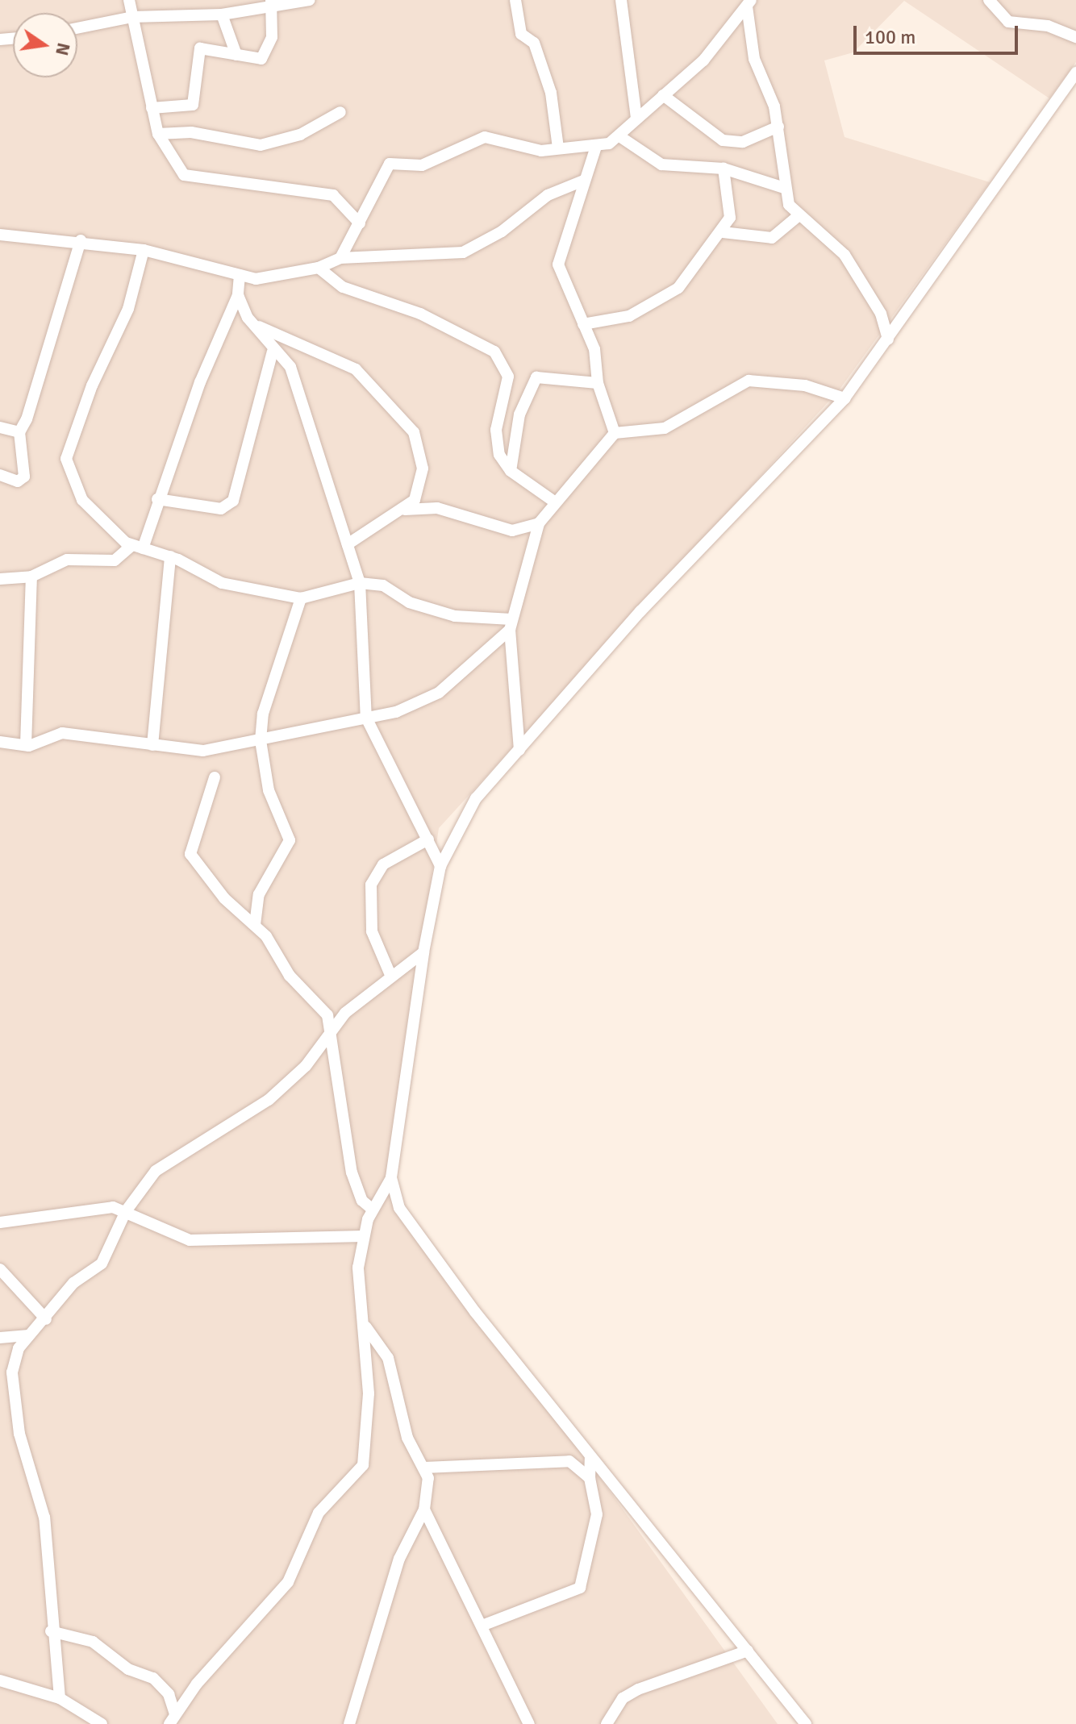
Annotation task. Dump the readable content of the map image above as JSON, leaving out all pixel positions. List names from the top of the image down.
{
  "scale_bar": "100 m",
  "north": "right"
}
